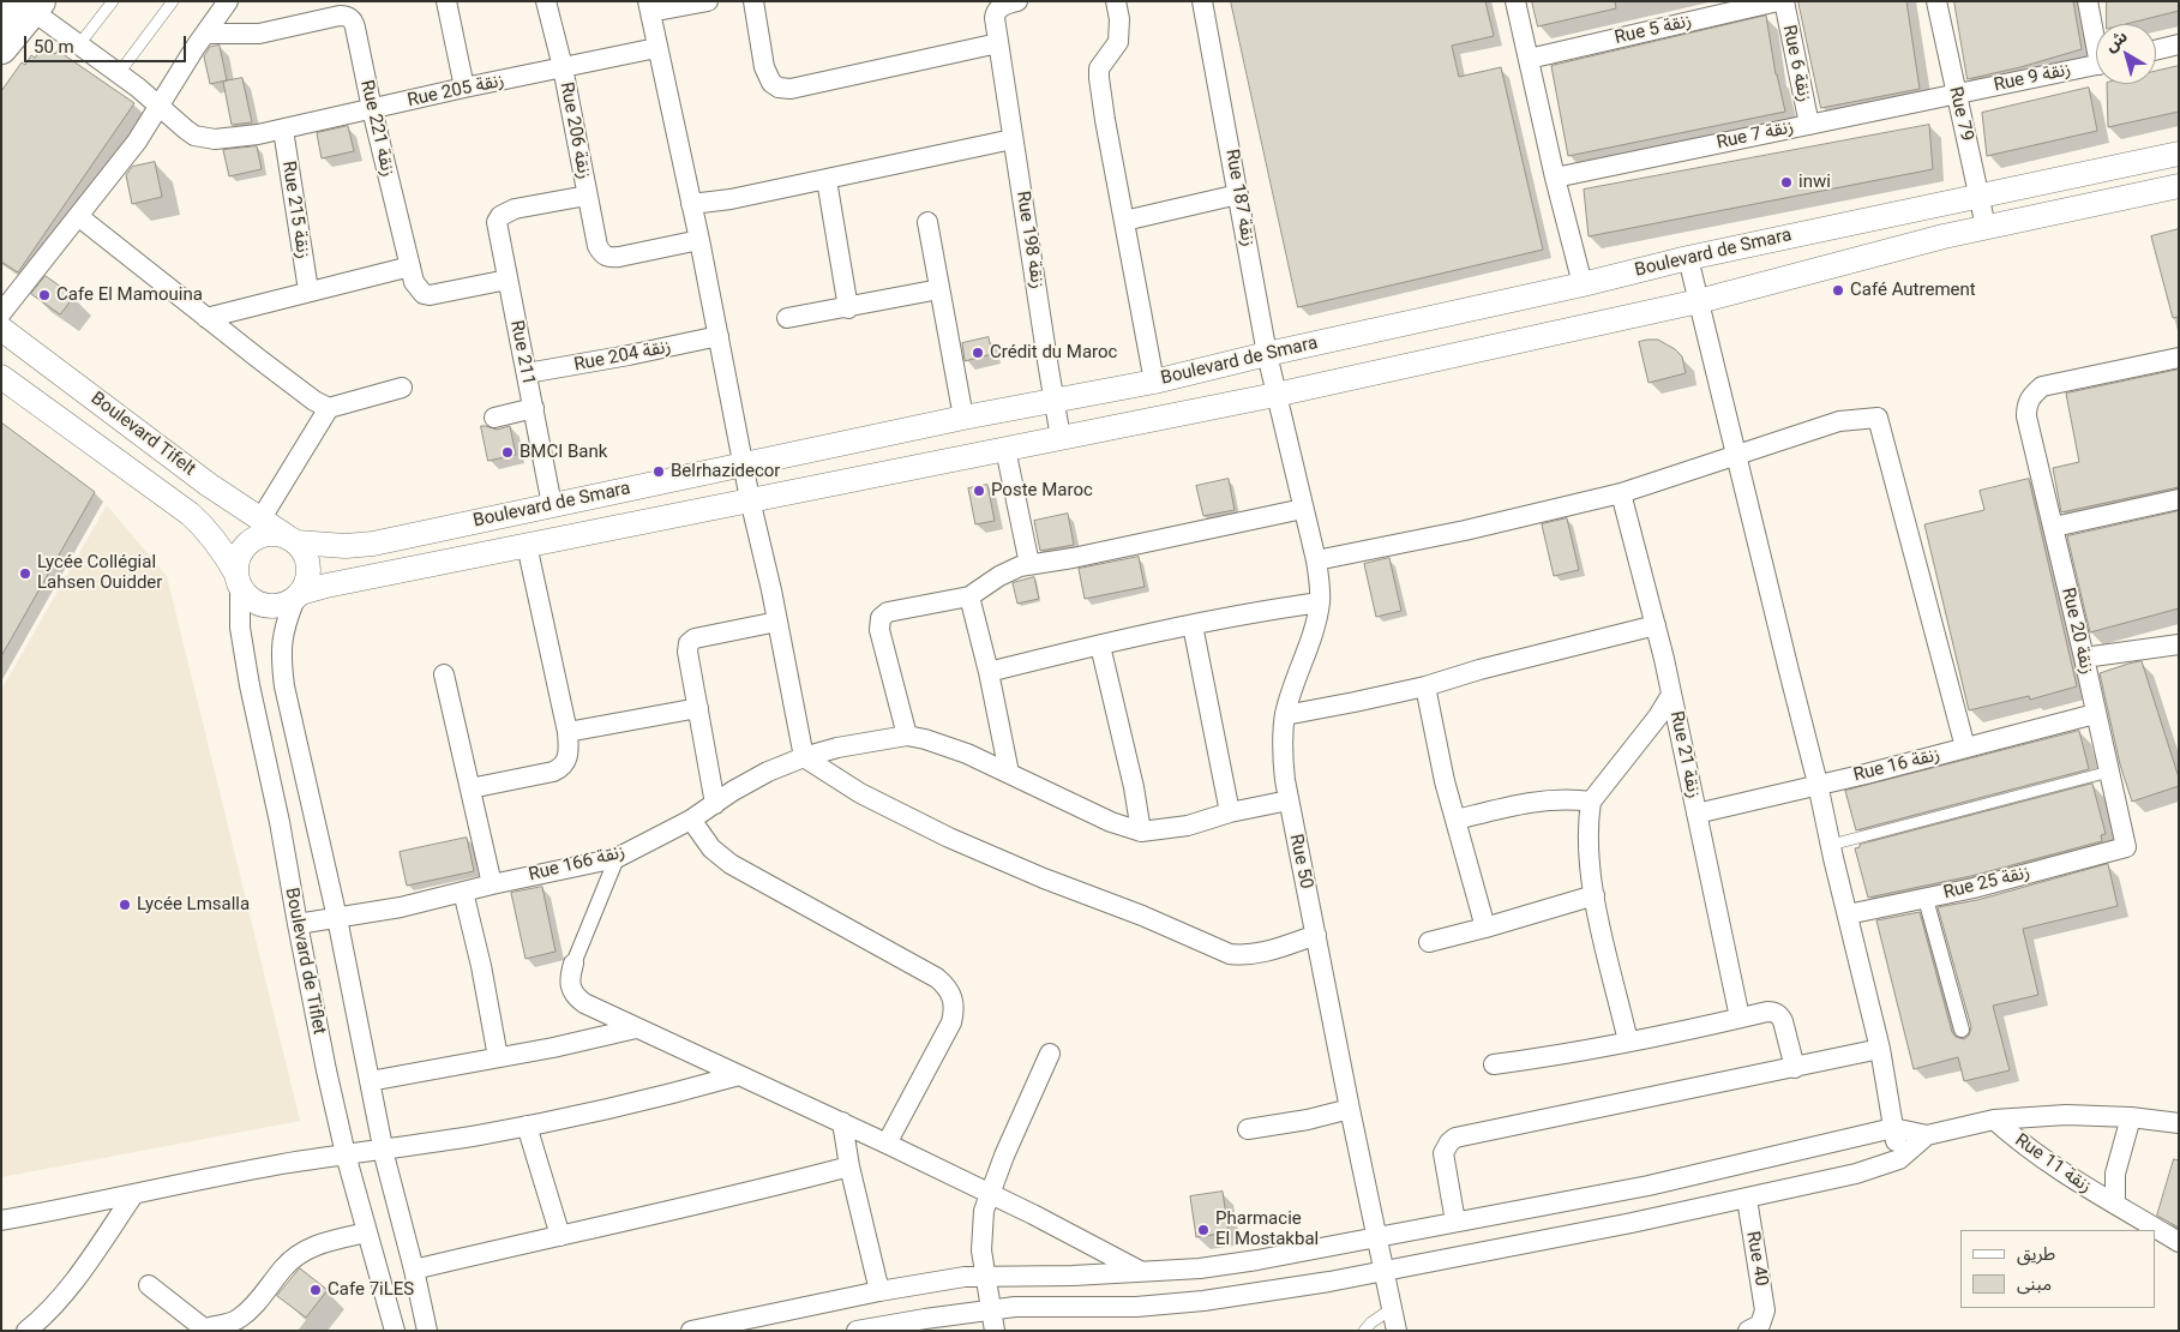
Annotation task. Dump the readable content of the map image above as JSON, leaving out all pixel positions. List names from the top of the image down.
{
  "streets": {
    "street": [
      "Rue 5 زنقة",
      "Rue 6 زنقة",
      "Rue 9 زنقة",
      "Rue 205 زنقة",
      "Rue 79",
      "Rue 221 زنقة",
      "Rue 206 زنقة",
      "Rue 7 زنقة",
      "Rue 187 زنقة",
      "Rue 215 زنقة",
      "Rue 198 زنقة",
      "Boulevard de Smara",
      "Rue 211",
      "Rue 204 زنقة",
      "Boulevard Tifelt",
      "Rue 20 زنقة",
      "Rue 21 زنقة",
      "Rue 16 زنقة",
      "Rue 50",
      "Rue 166 زنقة",
      "Rue 25 زنقة",
      "Boulevard de Tiflet",
      "Rue 11 زنقة",
      "Rue 40"
    ]
  },
  "crossings": [
    ["Rue 6 زنقة", "Rue 7 زنقة"],
    ["Rue 9 زنقة", "Rue 79"],
    ["Rue 9 زنقة", "Rue 7 زنقة"],
    ["Rue 205 زنقة", "Rue 221 زنقة"],
    ["Rue 205 زنقة", "Rue 206 زنقة"],
    ["Rue 205 زنقة", "Rue 215 زنقة"],
    ["Rue 79", "Rue 7 زنقة"],
    ["Rue 79", "Boulevard de Smara"],
    ["Rue 221 زنقة", "Rue 211"],
    ["Rue 206 زنقة", "Rue 211"],
    ["Rue 187 زنقة", "Boulevard de Smara"],
    ["Rue 187 زنقة", "Rue 50"],
    ["Rue 198 زنقة", "Boulevard de Smara"],
    ["Boulevard de Smara", "Rue 211"],
    ["Boulevard de Smara", "Boulevard Tifelt"],
    ["Boulevard de Smara", "Rue 50"],
    ["Boulevard de Smara", "Boulevard de Tiflet"],
    ["Rue 211", "Rue 204 زنقة"],
    ["Boulevard Tifelt", "Boulevard de Tiflet"],
    ["Rue 20 زنقة", "Rue 16 زنقة"],
    ["Rue 20 زنقة", "Rue 25 زنقة"],
    ["Rue 21 زنقة", "Rue 16 زنقة"],
    ["Rue 166 زنقة", "Boulevard de Tiflet"]
  ],
  "places": [
    "inwi",
    "Café Autrement",
    "Cafe El Mamouina",
    "Crédit du Maroc",
    "BMCI Bank",
    "Belrhazidecor",
    "Poste Maroc",
    "Lycée Collégial Lahsen Ouidder",
    "Lycée Lmsalla",
    "Pharmacie El Mostakbal",
    "Cafe 7iLES"
  ],
  "legend": ["طريق", "مبنى"],
  "scale_bar": "50 m",
  "north": "top left"
}
